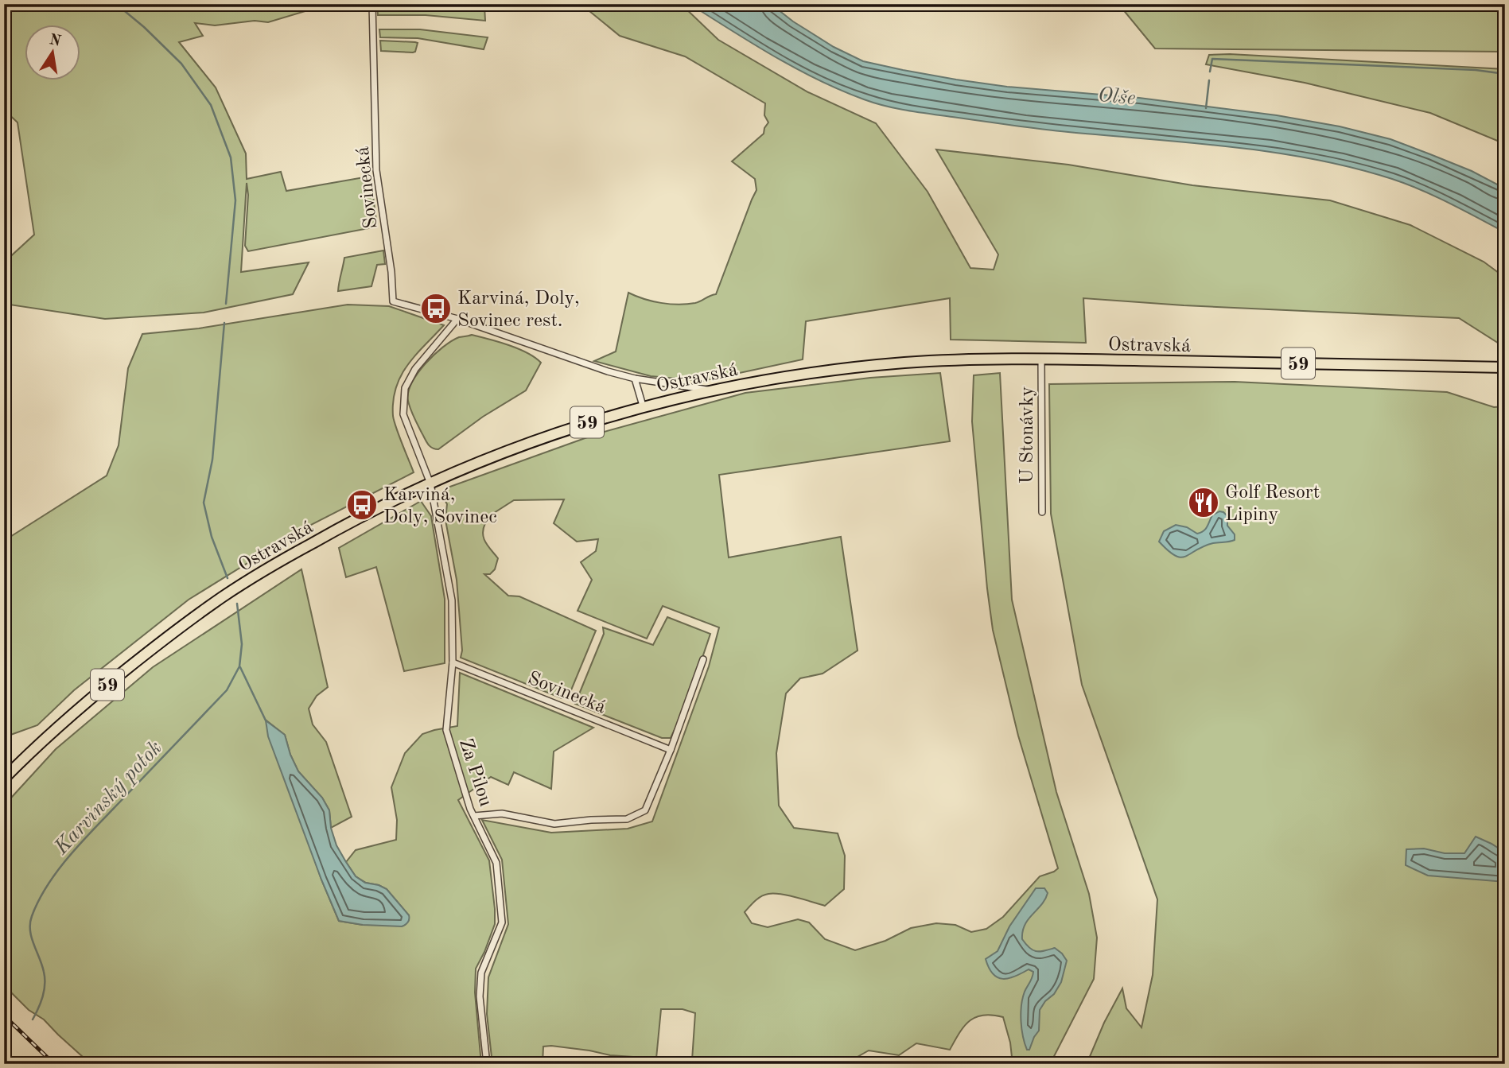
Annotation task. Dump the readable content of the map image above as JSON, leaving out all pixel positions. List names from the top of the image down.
{
  "streets": {
    "main road": ["Ostravská", "59"],
    "street": ["Sovinecká", "U Stonávky", "Za Pilou"]
  },
  "crossings": [
    ["Sovinecká", "Ostravská"],
    ["Sovinecká", "Za Pilou"],
    ["Ostravská", "U Stonávky"],
    ["Ostravská", "Za Pilou"]
  ],
  "water": ["Olše", "Karvinský potok"],
  "places": {
    "bus stop": ["Karviná, Doly, Sovinec rest.", "Karviná, Doly, Sovinec"],
    "restaurant": ["Golf Resort Lipiny"]
  },
  "north": "top"
}
